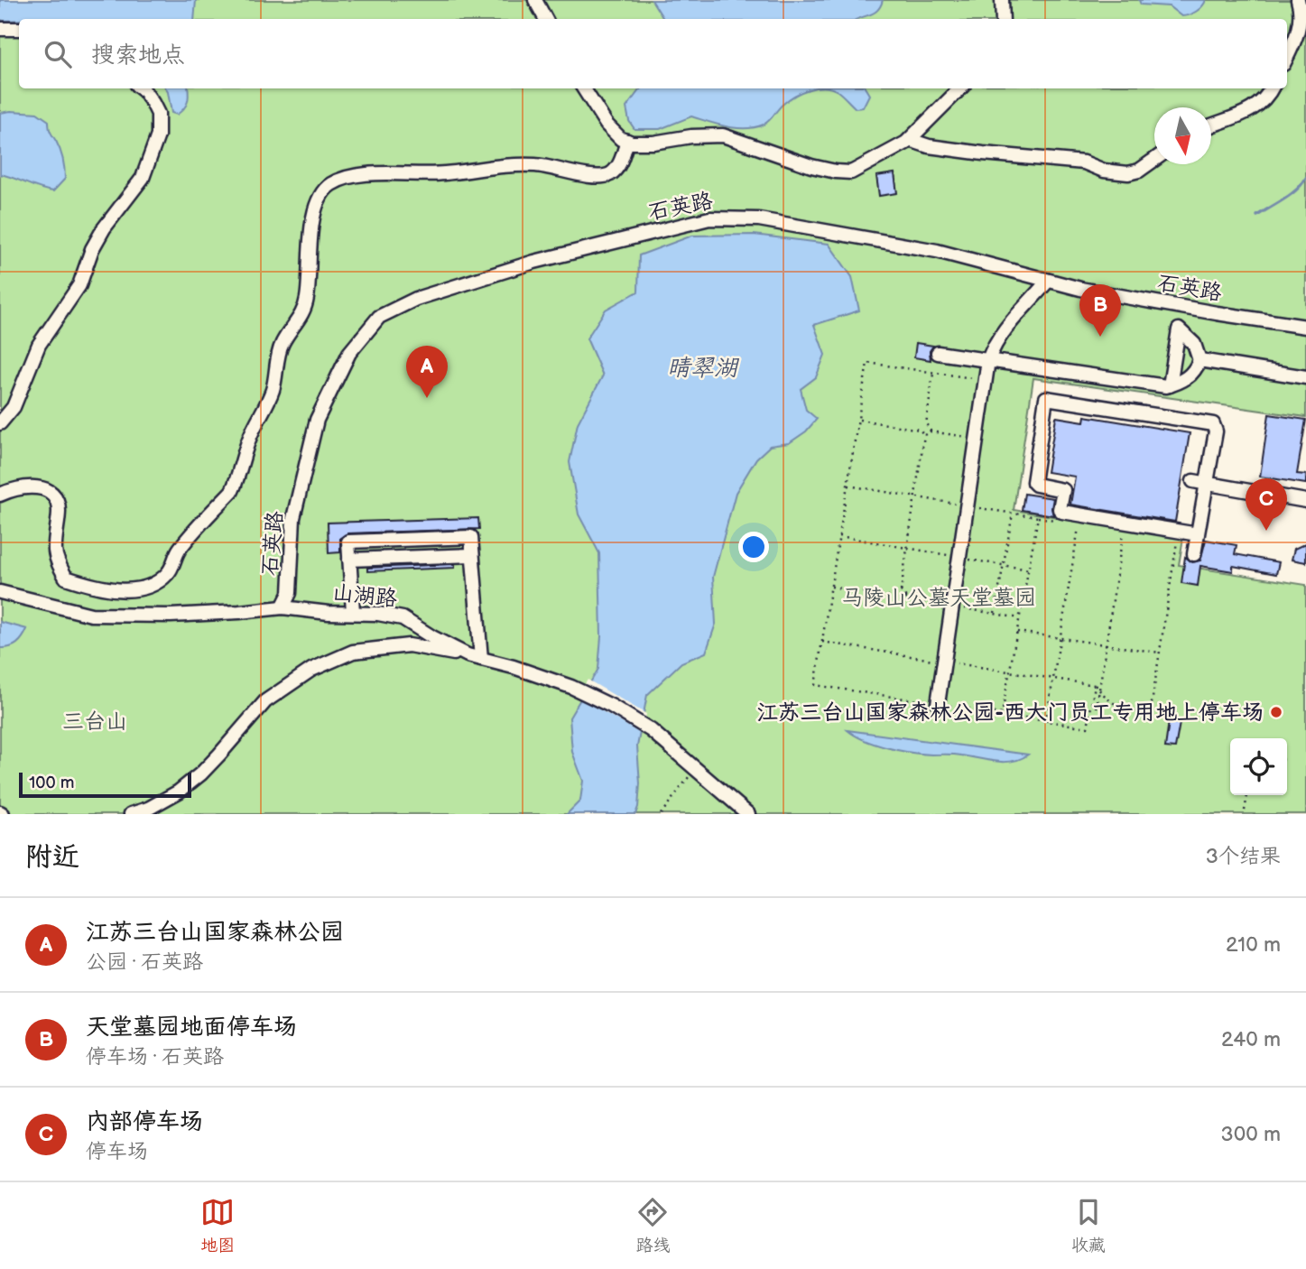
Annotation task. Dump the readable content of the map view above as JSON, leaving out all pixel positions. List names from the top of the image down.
{
  "streets": {
    "street": ["石英路", "山湖路"]
  },
  "crossings": [
    ["石英路", "山湖路"]
  ],
  "water": ["晴翠湖"],
  "parks": ["马陵山公墓天堂墓园", "三台山"],
  "places": ["江苏三台山国家森林公园-西大门员工专用地上停车场"],
  "scale_bar": "100 m",
  "north": "bottom",
  "page": {
    "search": "搜索地点",
    "pins": ["B", "A", "C"],
    "scale": "100 m",
    "heading": ["附近", "3个结果"],
    "list": [
      {
        "mark": "A",
        "name": "江苏三台山国家森林公园",
        "note": "公园 · 石英路",
        "value": "210 m"
      },
      {
        "mark": "B",
        "name": "天堂墓园地面停车场",
        "note": "停车场 · 石英路",
        "value": "240 m"
      },
      {
        "mark": "C",
        "name": "内部停车场",
        "note": "停车场",
        "value": "300 m"
      }
    ],
    "nav": ["地图", "路线", "收藏"]
  }
}
